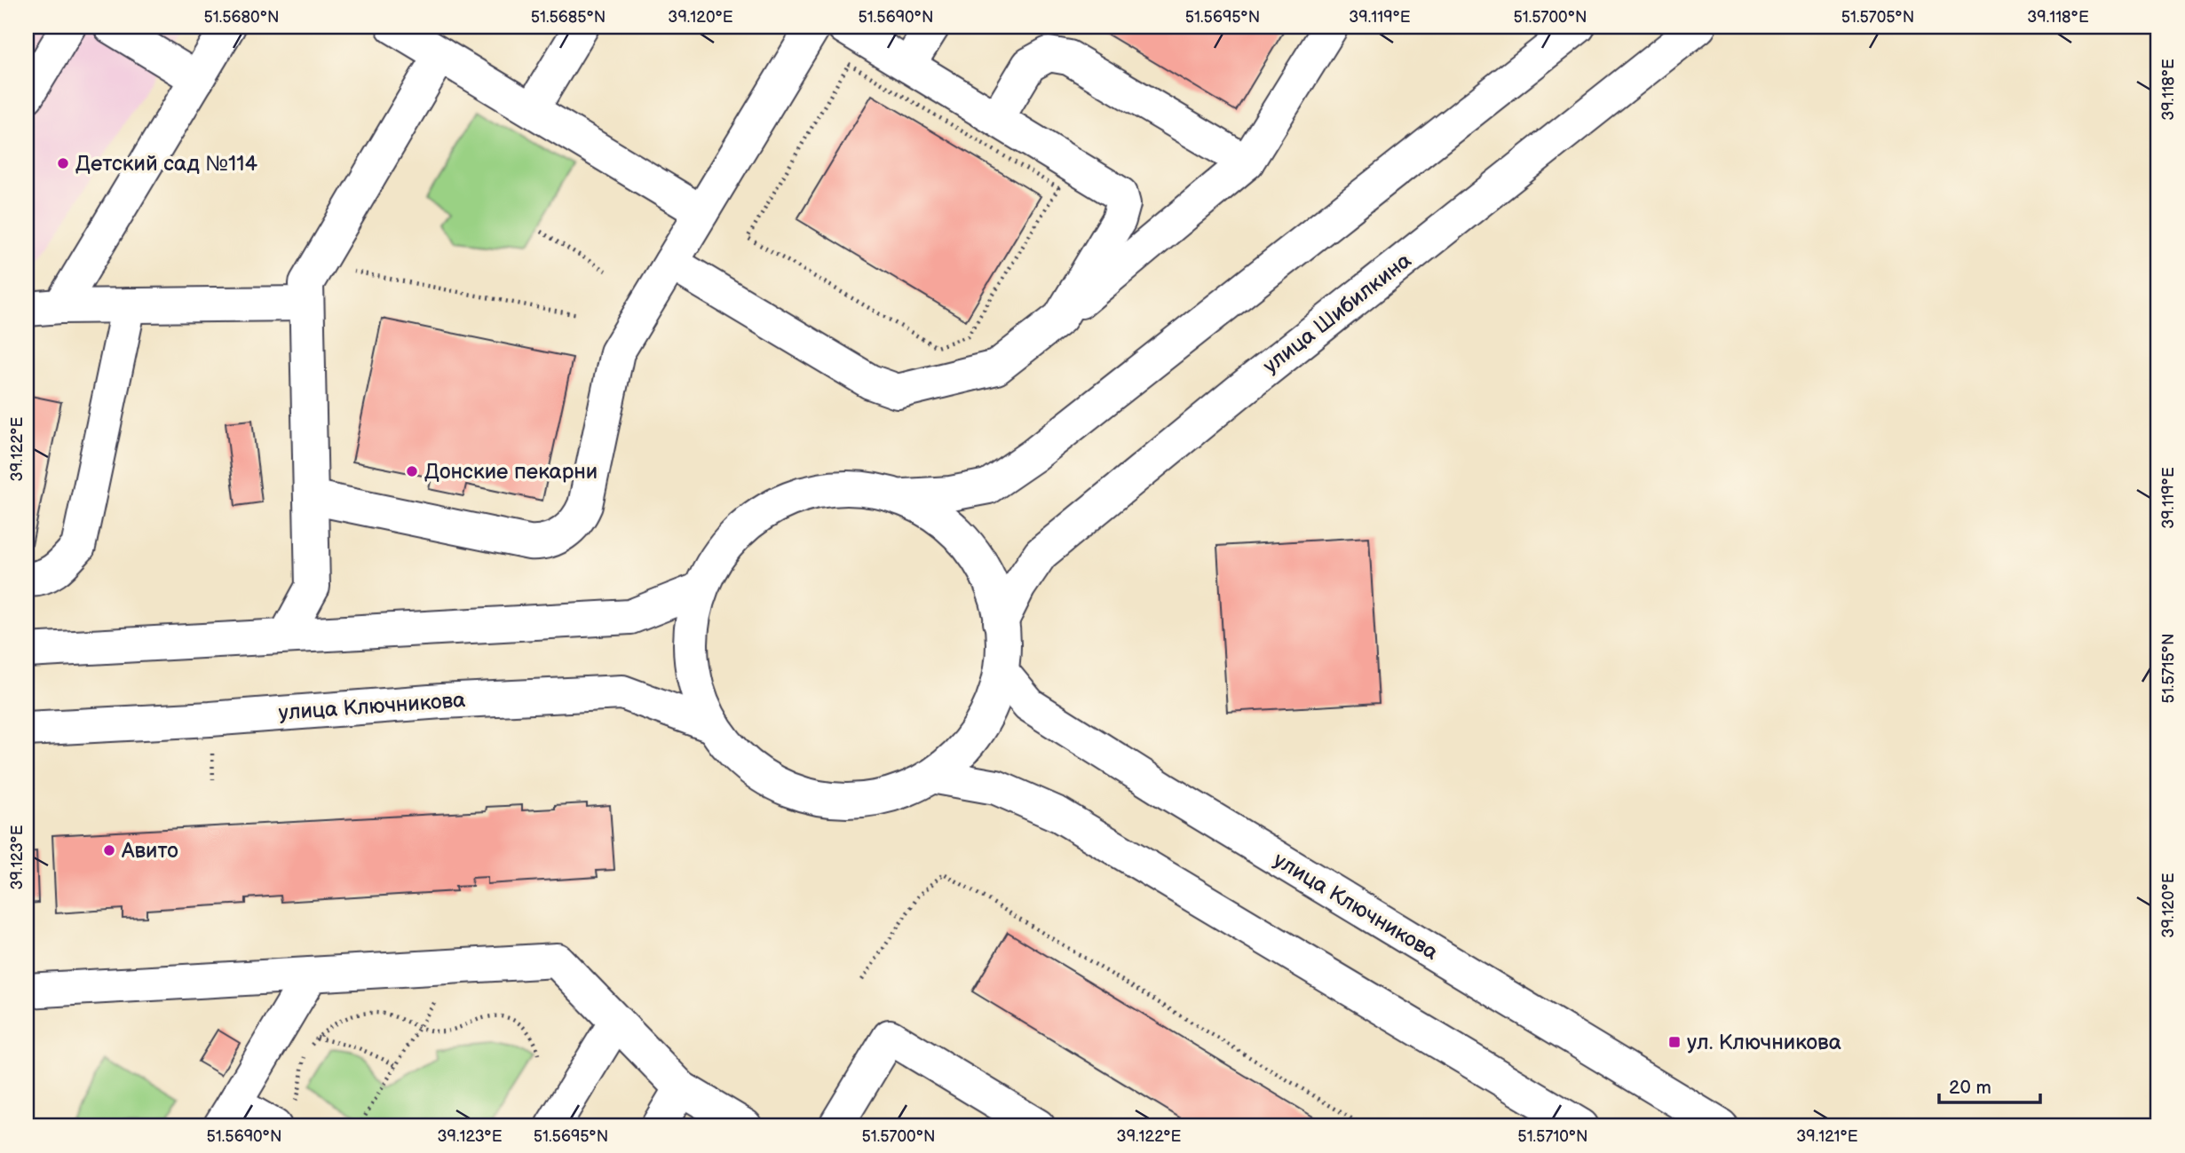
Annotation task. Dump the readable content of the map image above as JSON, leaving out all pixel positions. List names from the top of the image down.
{
  "streets": {
    "street": ["улица Шибилкина", "улица Ключникова"]
  },
  "places": {
    "other": ["Детский сад №114", "Донские пекарни", "Авито"],
    "transit": ["ул. Ключникова"]
  },
  "scale_bar": "20 m",
  "coordinates": [
    "51.5680°N",
    "51.5685°N",
    "39.120°E",
    "51.5690°N",
    "51.5695°N",
    "39.119°E",
    "51.5700°N",
    "51.5705°N",
    "39.118°E",
    "39.122°E",
    "51.5715°N",
    "39.123°E",
    "51.5710°N",
    "39.121°E"
  ]
}
